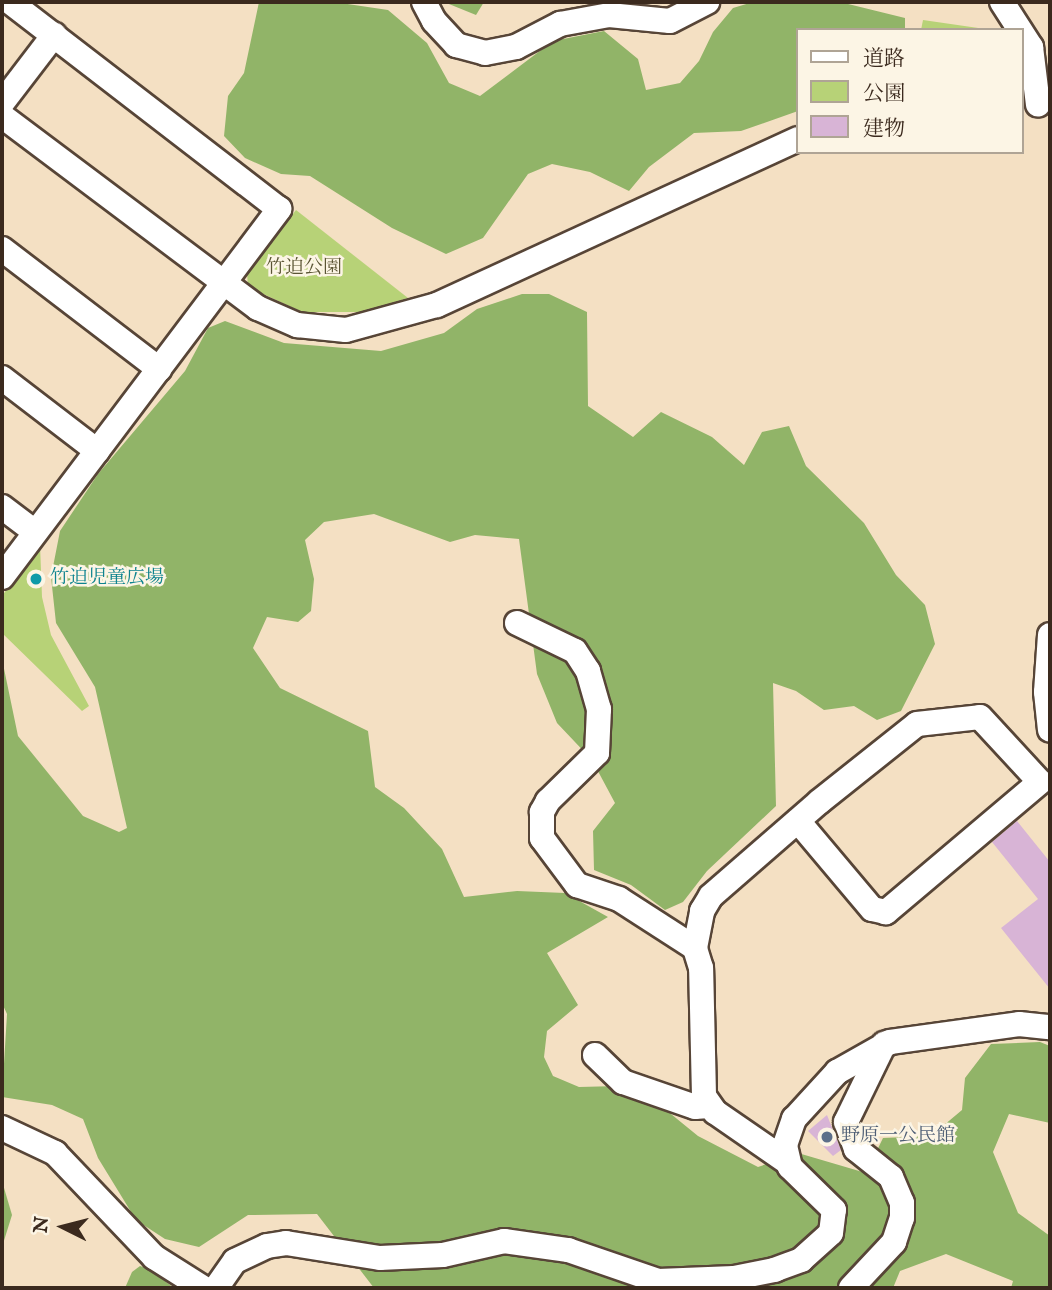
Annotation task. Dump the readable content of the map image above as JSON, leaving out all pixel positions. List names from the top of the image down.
{
  "parks": ["竹迫公園"],
  "places": ["竹迫児童広場", "野原一公民館"],
  "legend": ["道路", "公園", "建物"],
  "north": "left"
}
